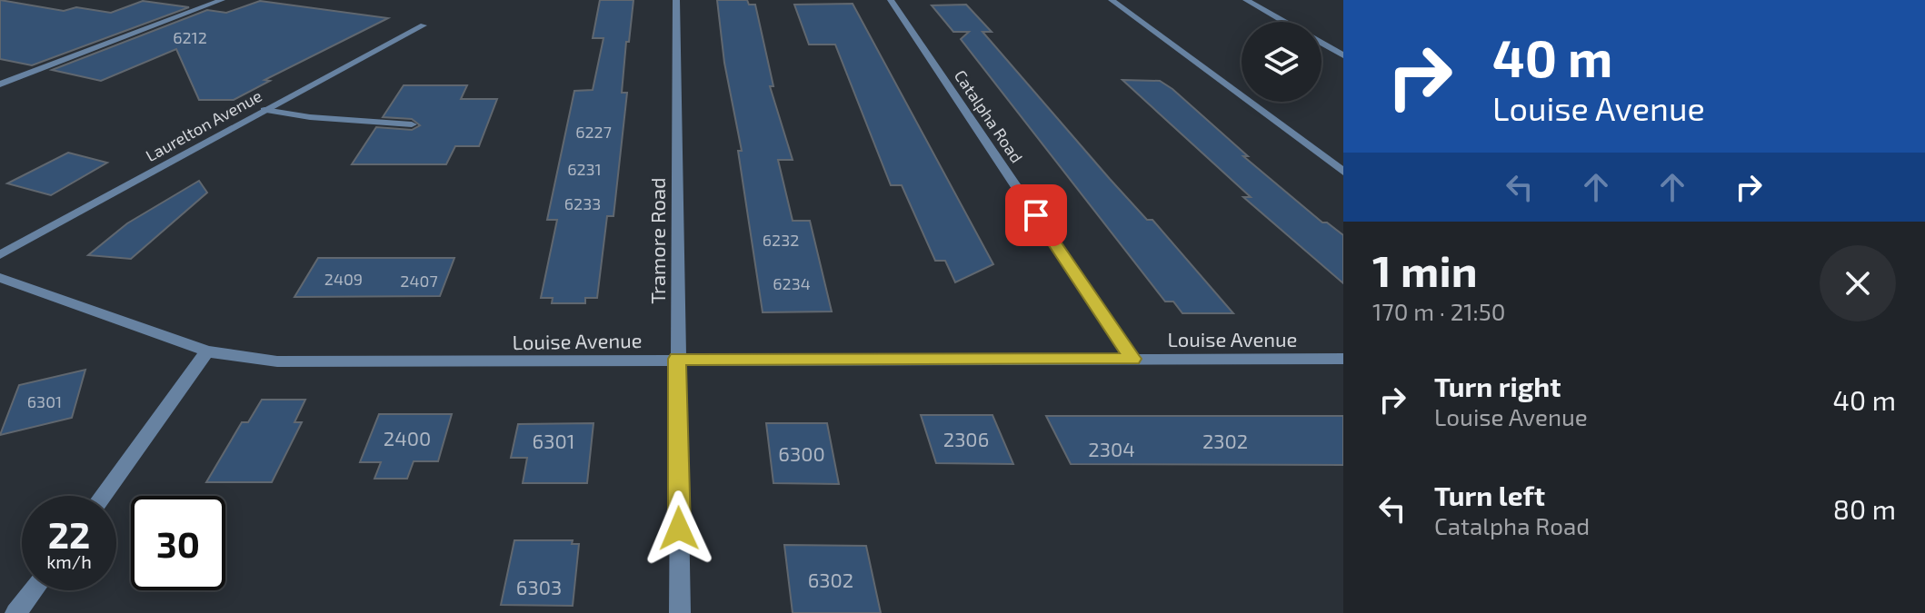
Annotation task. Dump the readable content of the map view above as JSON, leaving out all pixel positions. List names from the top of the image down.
{
  "streets": {
    "street": [
      "Catalpha Road",
      "Laurelton Avenue",
      "Tramore Road",
      "Louise Avenue"
    ]
  },
  "crossings": [
    ["Catalpha Road", "Louise Avenue"],
    ["Tramore Road", "Louise Avenue"]
  ],
  "house_numbers": [
    "6212",
    "6227",
    "6231",
    "6233",
    "6232",
    "2409",
    "2407",
    "6234",
    "6301",
    "2400",
    "2306",
    "6301",
    "2302",
    "2304",
    "6300",
    "6302",
    "6303"
  ],
  "page": {
    "turn": ["40 m", "Louise Avenue"],
    "heading": ["1 min", "170 m · 21:50"],
    "list": [
      {
        "name": "Turn right",
        "note": "Louise Avenue",
        "value": "40 m"
      },
      {
        "name": "Turn left",
        "note": "Catalpha Road",
        "value": "80 m"
      }
    ],
    "speed": "22 km/h",
    "limit": "30"
  }
}
